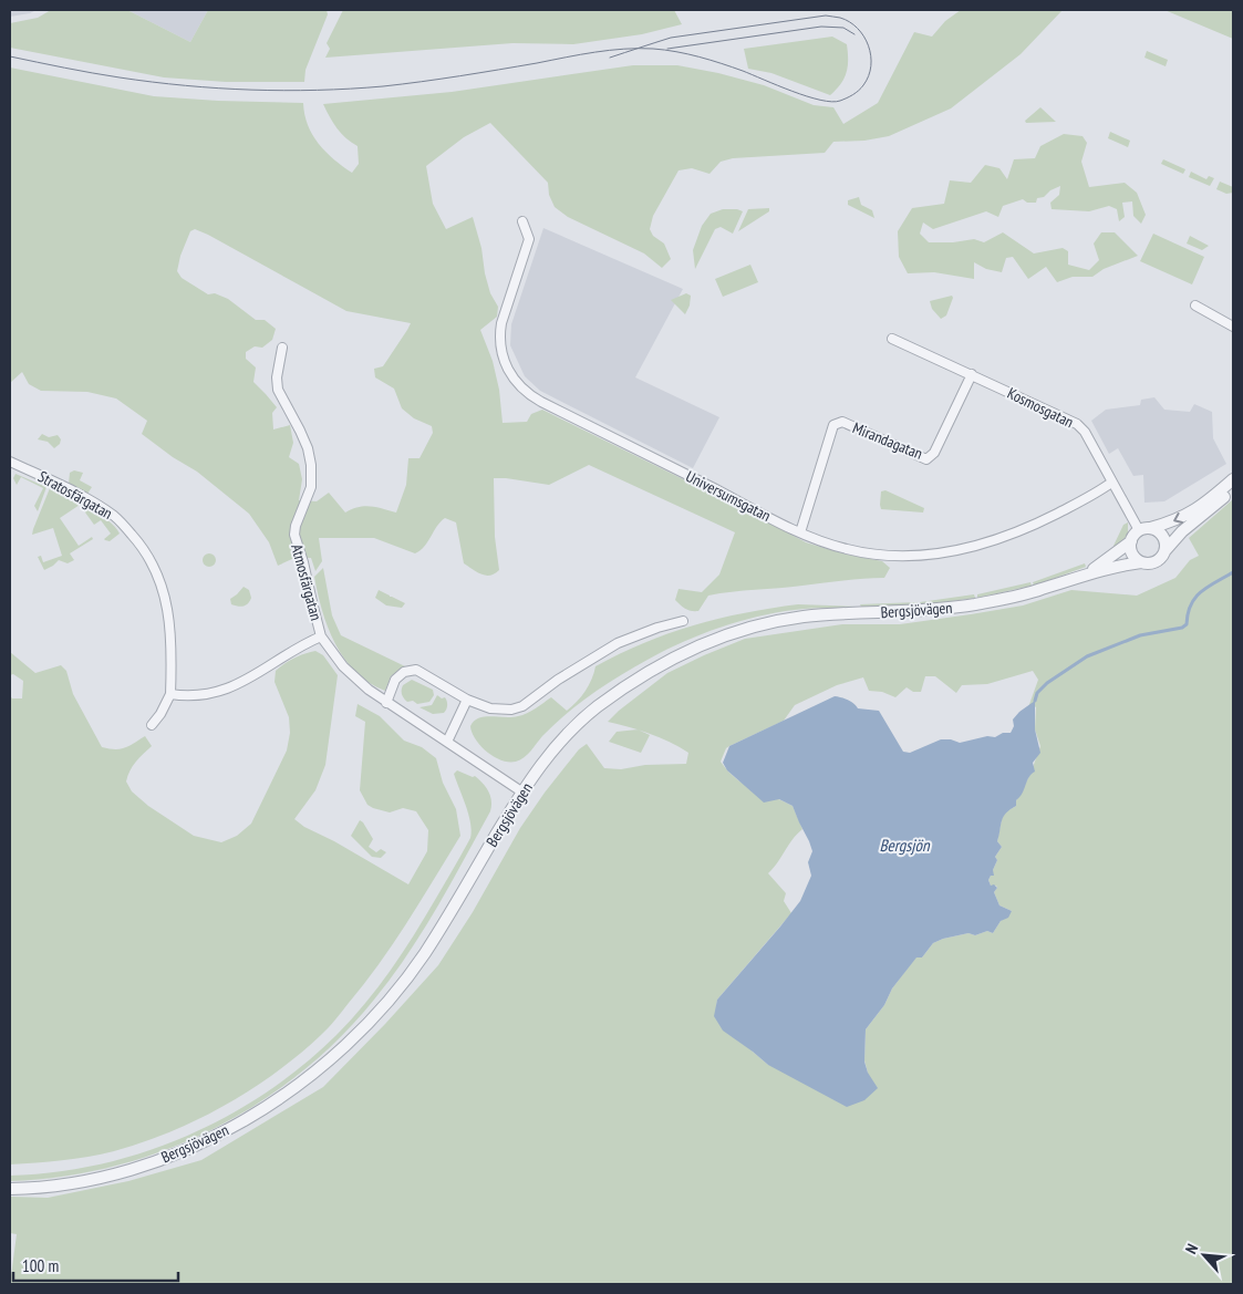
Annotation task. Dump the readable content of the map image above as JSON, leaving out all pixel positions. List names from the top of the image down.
{
  "streets": {
    "street": [
      "Kosmosgatan",
      "Mirandagatan",
      "Stratosfärgatan",
      "Universumsgatan",
      "Atmosfärgatan",
      "Bergsjövägen"
    ]
  },
  "crossings": [
    ["Kosmosgatan", "Mirandagatan"],
    ["Kosmosgatan", "Universumsgatan"],
    ["Kosmosgatan", "Bergsjövägen"],
    ["Mirandagatan", "Universumsgatan"],
    ["Atmosfärgatan", "Bergsjövägen"]
  ],
  "water": ["Bergsjön"],
  "scale_bar": "100 m",
  "north": "top left"
}
